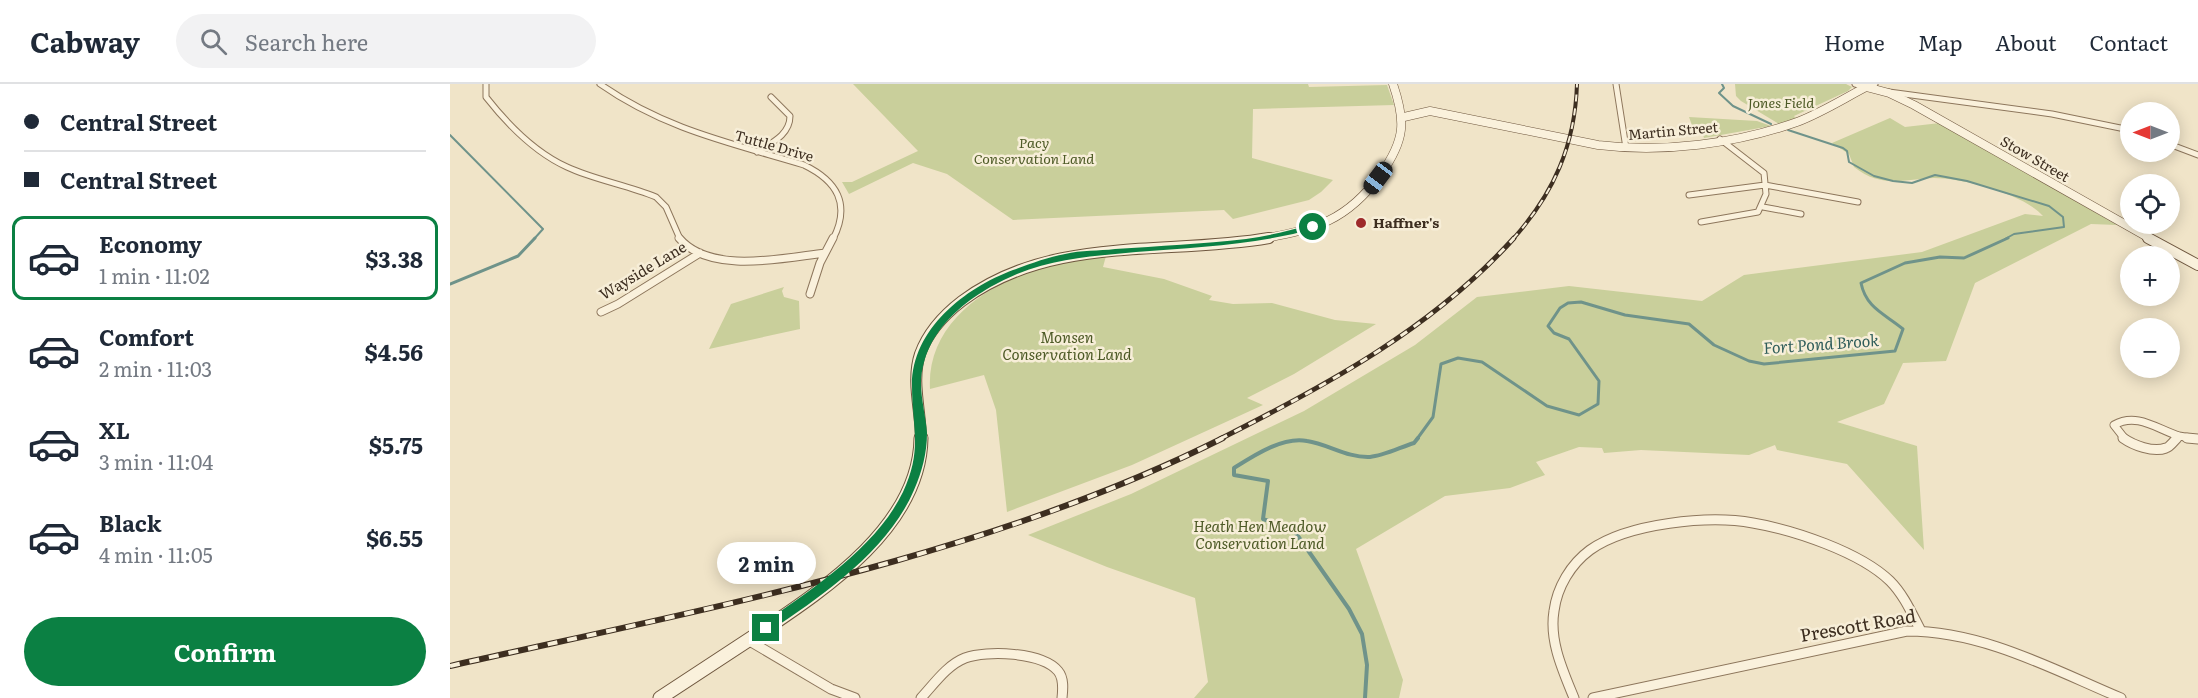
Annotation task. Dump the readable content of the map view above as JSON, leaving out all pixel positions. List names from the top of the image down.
{
  "streets": {
    "street": [
      "Martin Street",
      "Tuttle Drive",
      "Stow Street",
      "Wayside Lane",
      "Prescott Road"
    ]
  },
  "crossings": [
    ["Martin Street", "Stow Street"]
  ],
  "water": ["Fort Pond Brook"],
  "parks": [
    "Jones Field",
    "Pacy Conservation Land",
    "Monsen Conservation Land",
    "Heath Hen Meadow Conservation Land"
  ],
  "places": ["Haffner's"],
  "north": "left",
  "page": {
    "header": "Cabway",
    "search": "Search here",
    "nav": [
      "Home",
      "Map",
      "About",
      "Contact"
    ],
    "banner": ["Central Street", "Central Street"],
    "map_buttons": ["+", "−"],
    "list": [
      {
        "name": "Economy",
        "note": "1 min · 11:02",
        "value": "$3.38"
      },
      {
        "name": "Comfort",
        "note": "2 min · 11:03",
        "value": "$4.56"
      },
      {
        "name": "XL",
        "note": "3 min · 11:04",
        "value": "$5.75"
      },
      {
        "name": "Black",
        "note": "4 min · 11:05",
        "value": "$6.55"
      }
    ],
    "bubble": "2 min",
    "buttons": "Confirm"
  }
}
